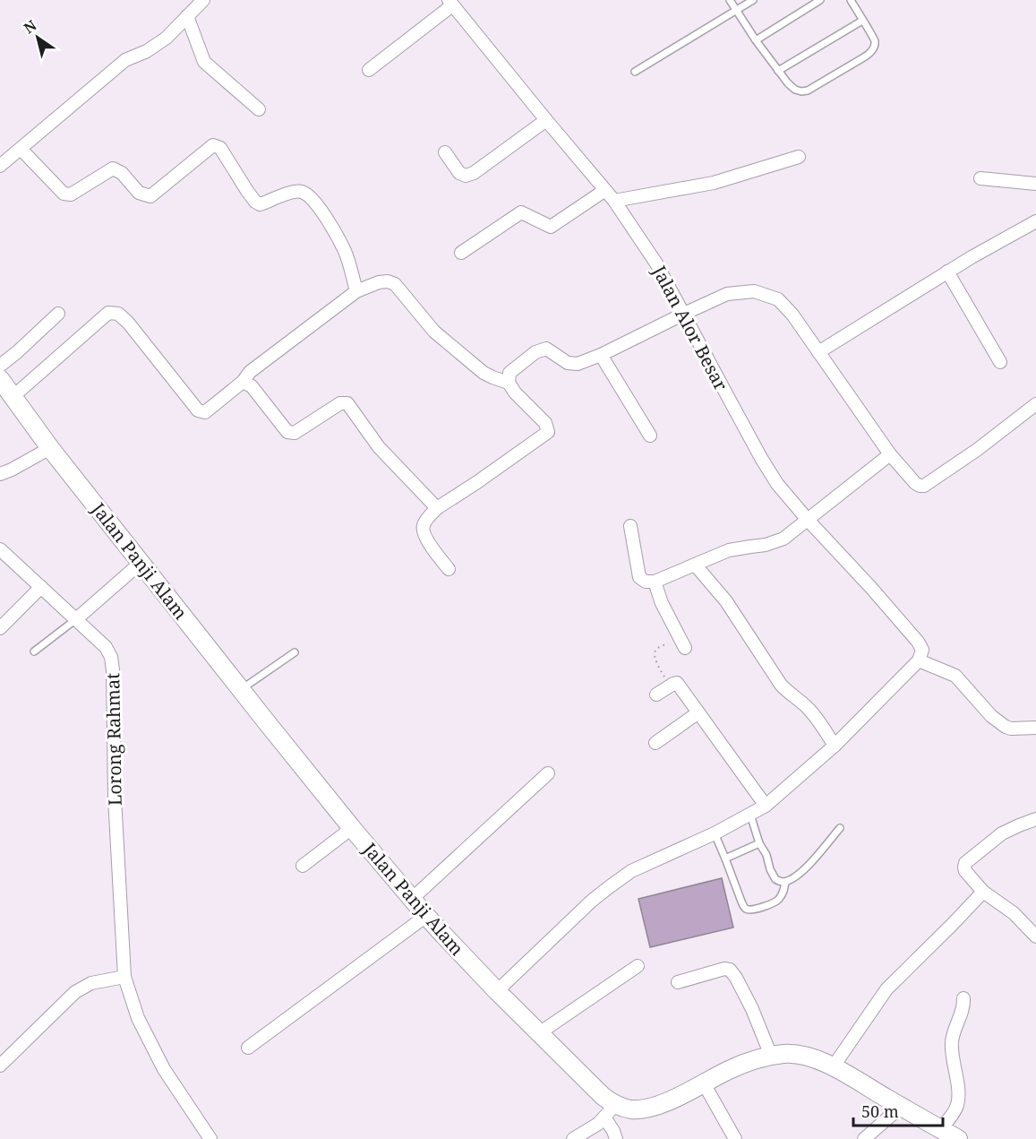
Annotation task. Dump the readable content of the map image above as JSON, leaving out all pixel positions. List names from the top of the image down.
{
  "streets": {
    "main road": ["Jalan Panji Alam"],
    "street": ["Jalan Alor Besar", "Lorong Rahmat"]
  },
  "scale_bar": "50 m",
  "north": "top left"
}
